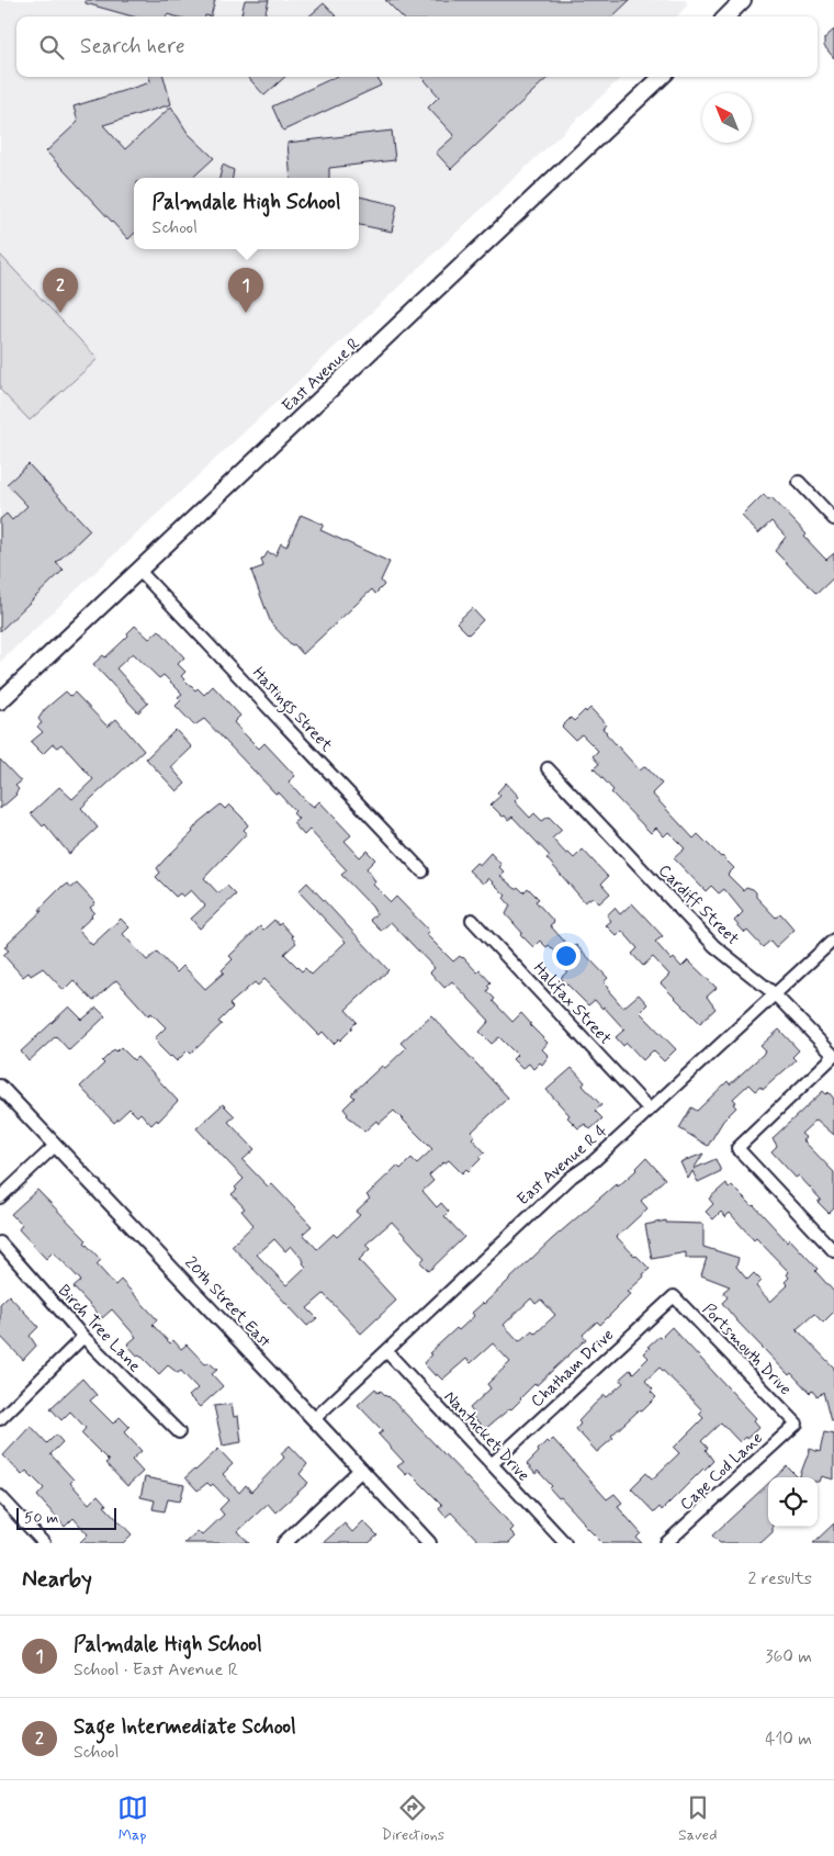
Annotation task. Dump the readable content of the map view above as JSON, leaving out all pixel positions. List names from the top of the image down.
{
  "streets": {
    "main road": ["East Avenue R"],
    "street": [
      "Hastings Street",
      "Cardiff Street",
      "Halifax Street",
      "East Avenue R 4",
      "20th Street East",
      "Birch Tree Lane",
      "Portsmouth Drive",
      "Chatham Drive",
      "Nantucket Drive",
      "Cape Cod Lane"
    ]
  },
  "crossings": [
    ["East Avenue R", "Hastings Street"],
    ["Cardiff Street", "East Avenue R 4"],
    ["Halifax Street", "East Avenue R 4"],
    ["East Avenue R 4", "20th Street East"],
    ["East Avenue R 4", "Nantucket Drive"],
    ["Portsmouth Drive", "Chatham Drive"],
    ["Portsmouth Drive", "Cape Cod Lane"],
    ["Chatham Drive", "Nantucket Drive"]
  ],
  "scale_bar": "50 m",
  "north": "top left",
  "page": {
    "search": "Search here",
    "popup": ["Palmdale High School", "School"],
    "pins": ["1", "2"],
    "scale": "50 m",
    "heading": ["Nearby", "2 results"],
    "list": [
      {
        "mark": "1",
        "name": "Palmdale High School",
        "note": "School · East Avenue R",
        "value": "360 m"
      },
      {
        "mark": "2",
        "name": "Sage Intermediate School",
        "note": "School",
        "value": "410 m"
      }
    ],
    "nav": ["Map", "Directions", "Saved"]
  }
}
